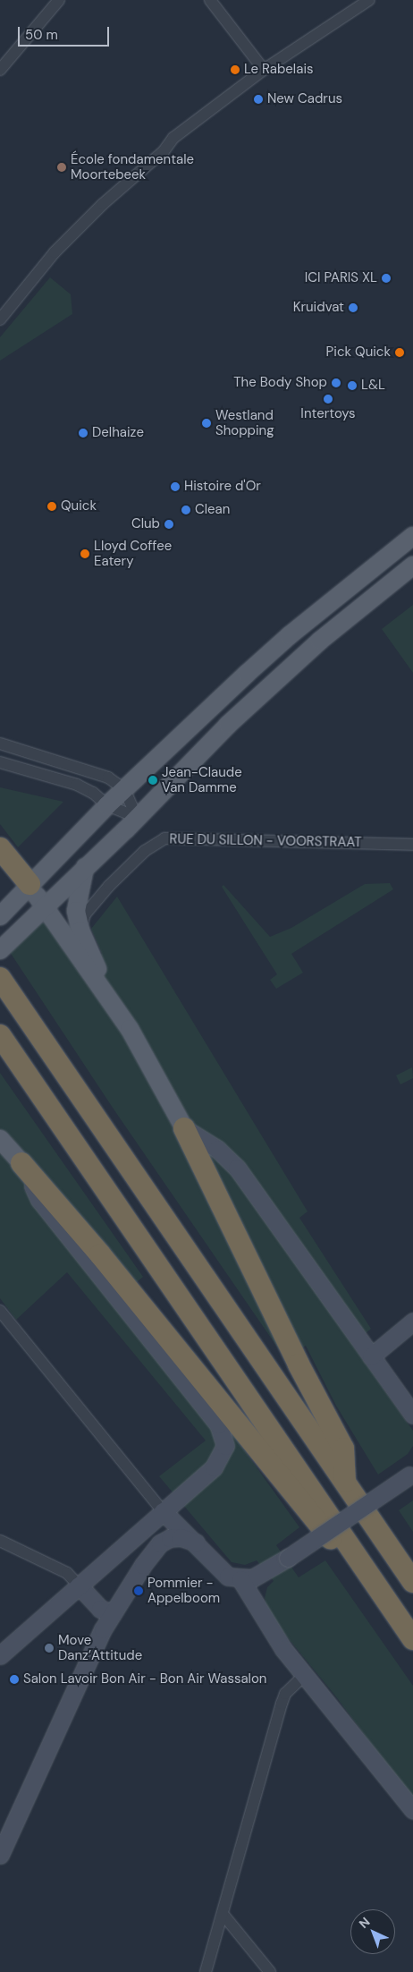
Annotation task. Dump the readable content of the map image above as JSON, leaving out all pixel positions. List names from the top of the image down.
{
  "streets": {
    "street": ["RUE DU SILLON - VOORSTRAAT"]
  },
  "places": [
    "Le Rabelais",
    "New Cadrus",
    "École fondamentale Moortebeek",
    "ICI PARIS XL",
    "Kruidvat",
    "Pick Quick",
    "The Body Shop",
    "L&L",
    "Intertoys",
    "Westland Shopping",
    "Delhaize",
    "Histoire d'Or",
    "Quick",
    "Clean",
    "Club",
    "Lloyd Coffee Eatery",
    "Jean-Claude Van Damme",
    "Pommier - Appelboom",
    "Move Danz’Attitude",
    "Salon Lavoir Bon Air - Bon Air Wassalon"
  ],
  "scale_bar": "50 m",
  "north": "top left"
}
